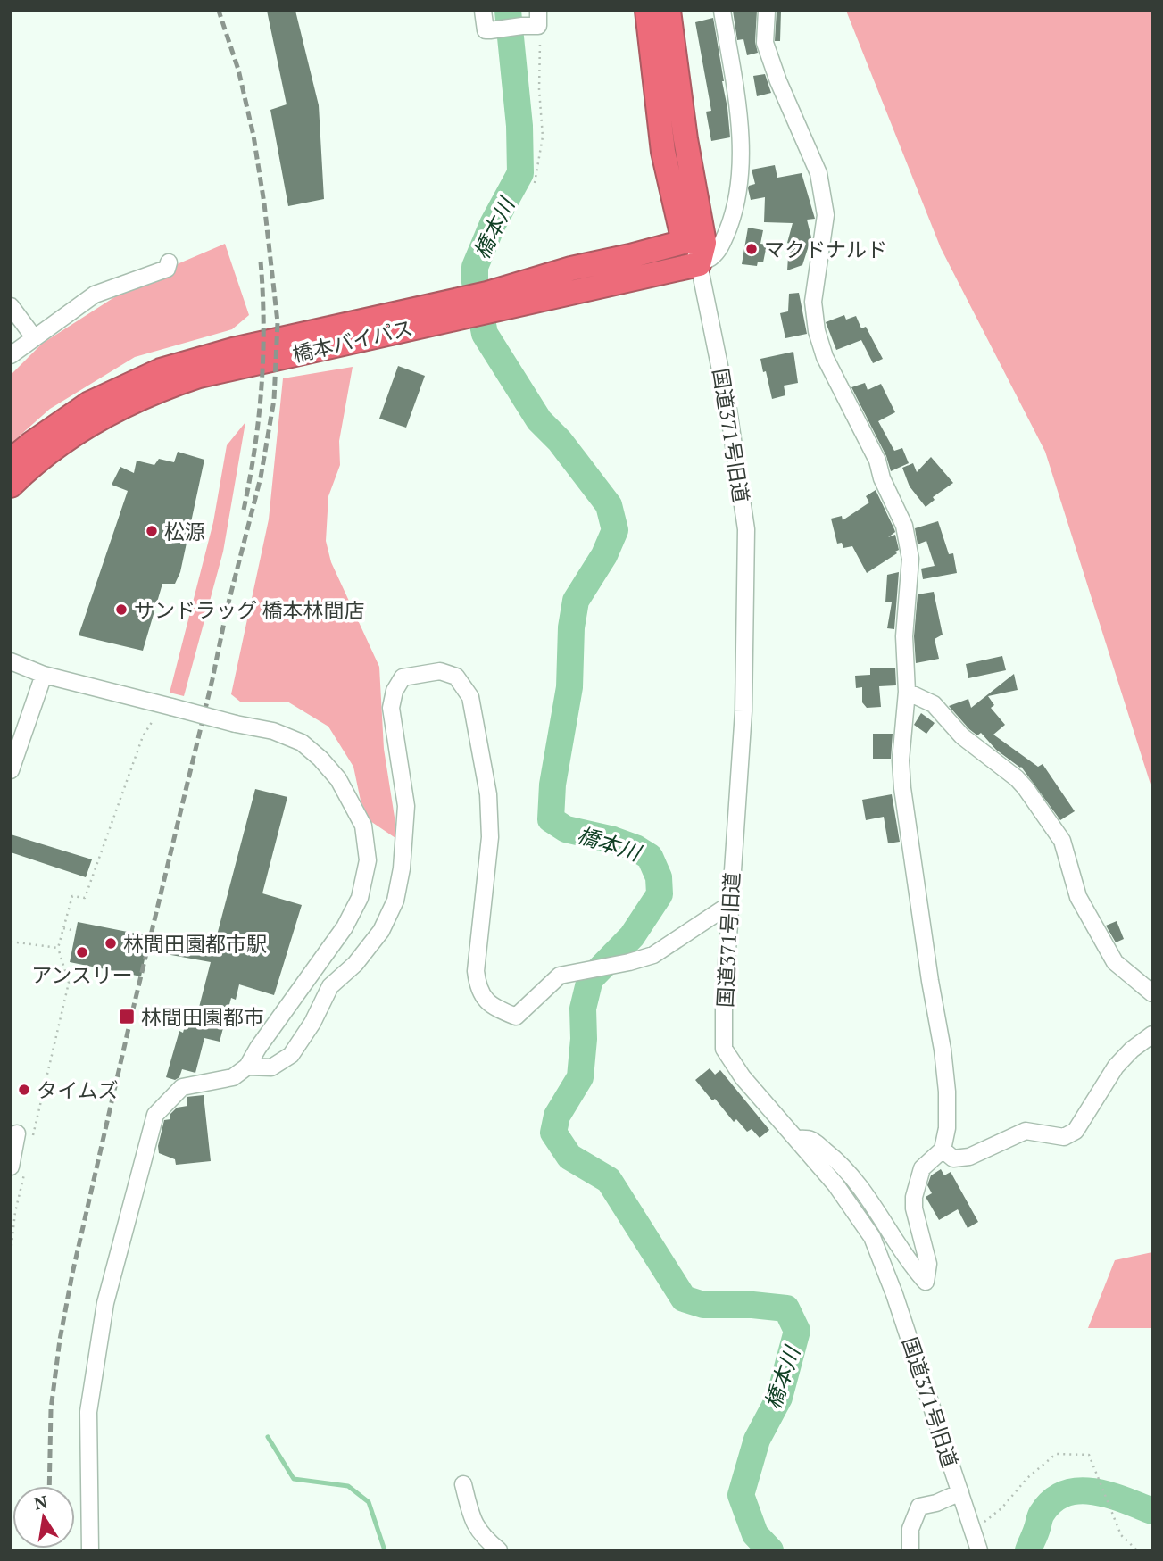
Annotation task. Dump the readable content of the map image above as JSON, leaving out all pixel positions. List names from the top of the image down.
{
  "streets": {
    "highway": ["橋本バイパス"],
    "street": ["国道371号旧道"]
  },
  "crossings": [
    ["橋本バイパス", "国道371号旧道"]
  ],
  "water": ["橋本川"],
  "places": {
    "other": [
      "マクドナルド",
      "松源",
      "サンドラッグ 橋本林間店",
      "林間田園都市駅",
      "アンスリー",
      "タイムズ"
    ],
    "transit": ["林間田園都市"]
  },
  "north": "top"
}
